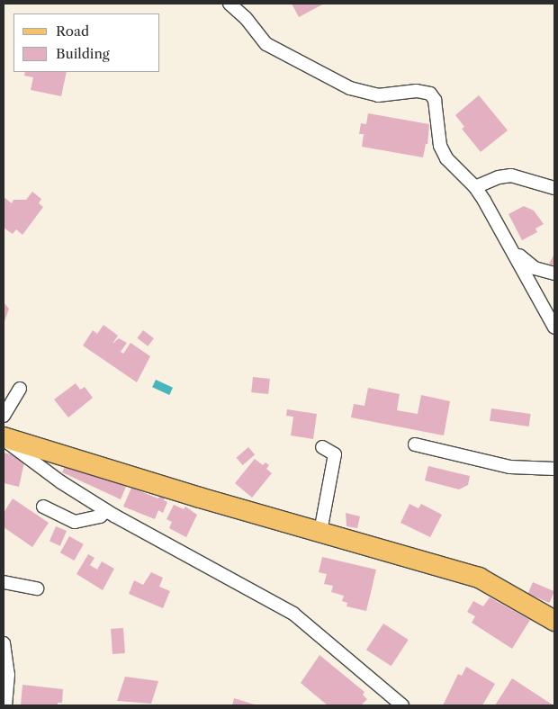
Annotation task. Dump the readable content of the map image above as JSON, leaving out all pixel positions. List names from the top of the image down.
{
  "legend": ["Road", "Building"]
}
